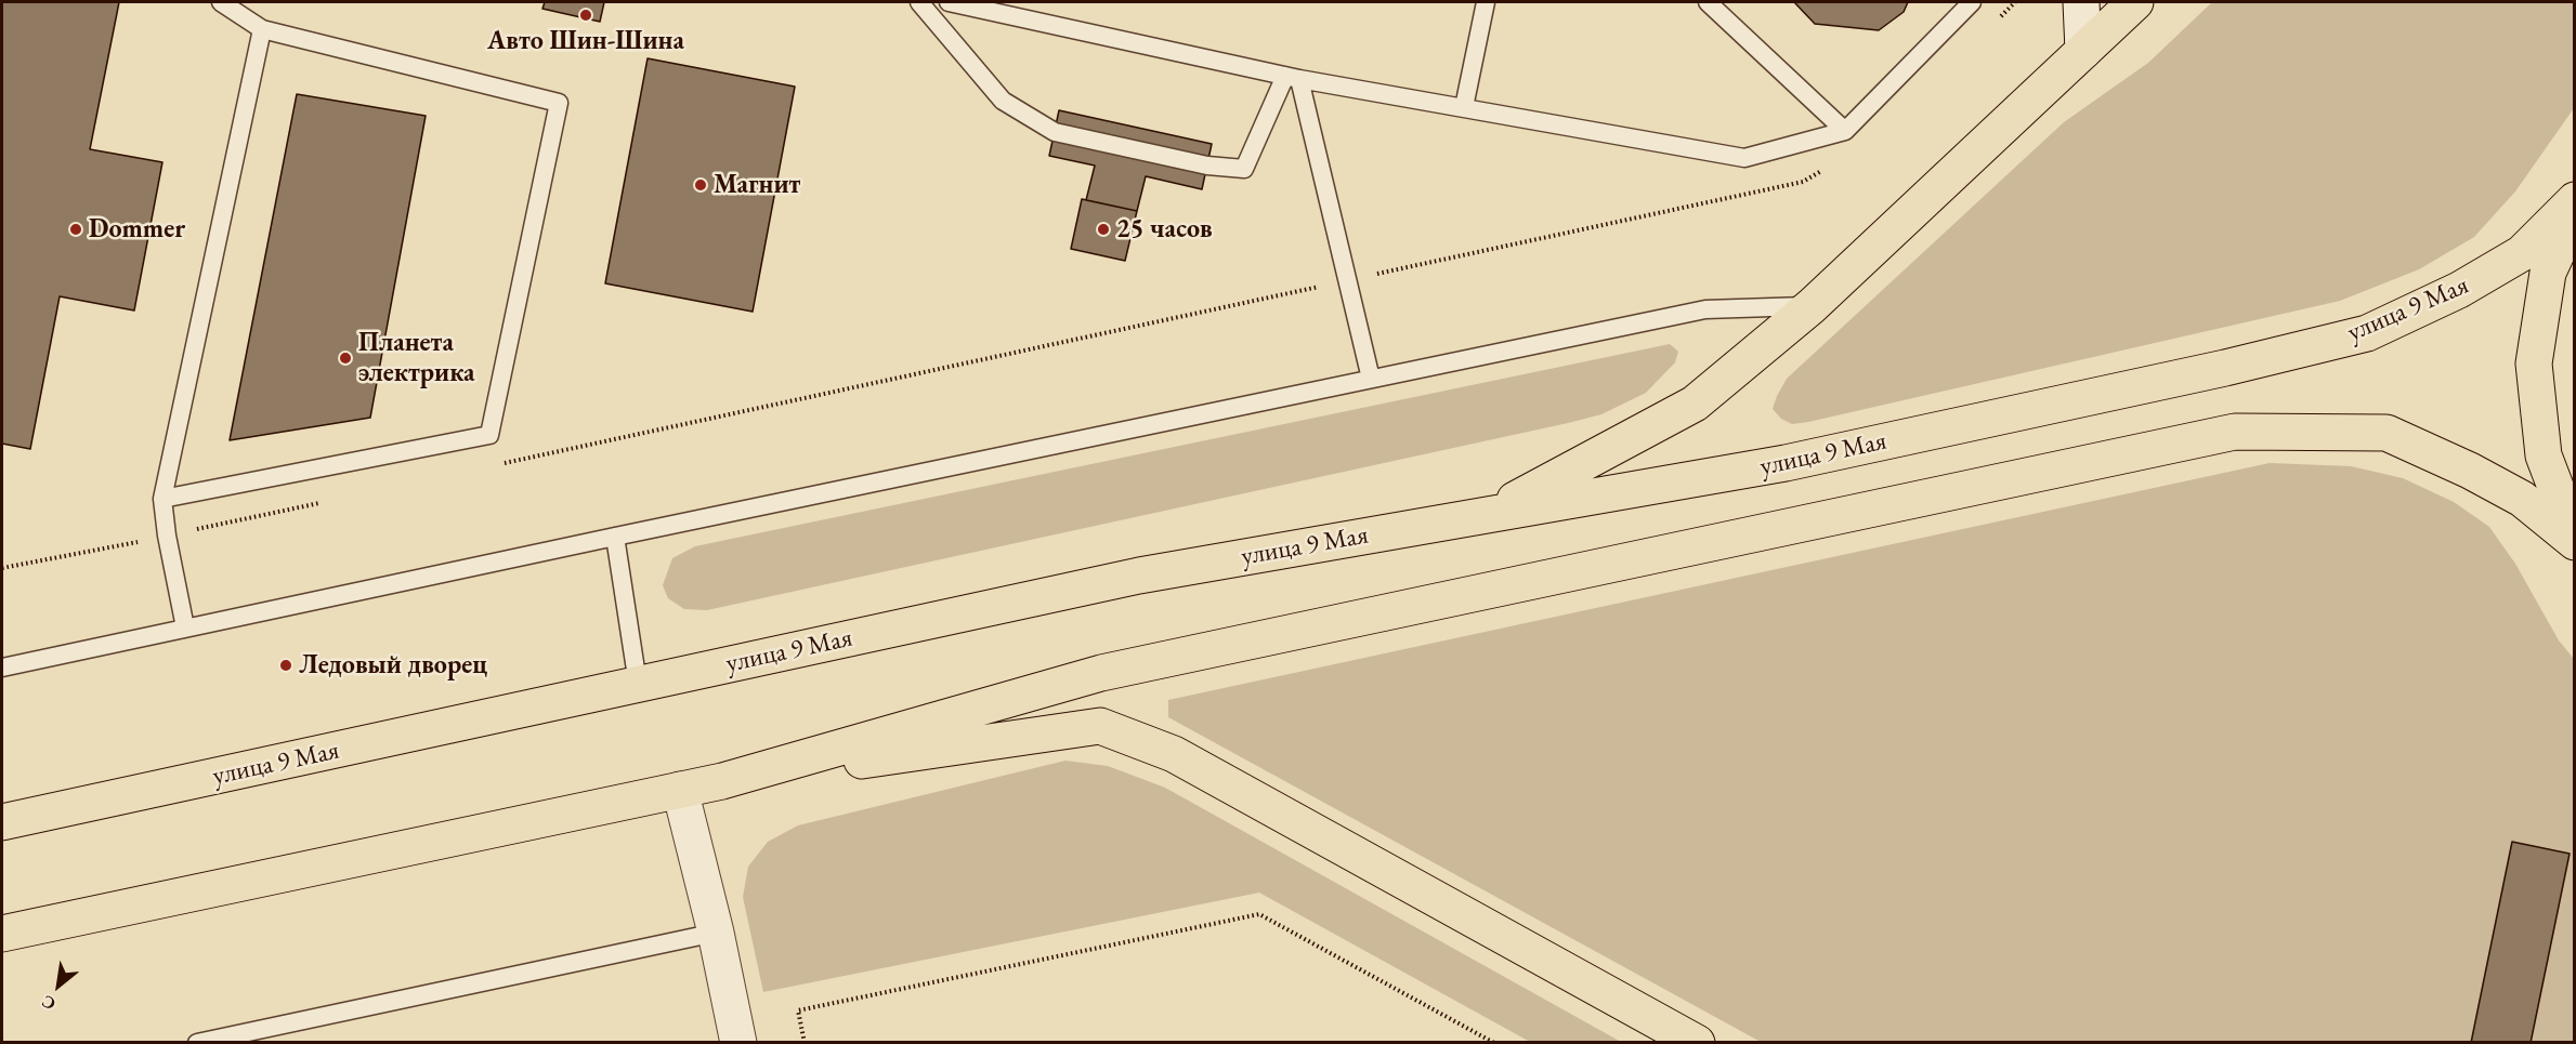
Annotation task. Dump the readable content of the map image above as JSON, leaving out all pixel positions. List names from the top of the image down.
{
  "streets": {
    "main road": ["улица 9 Мая"]
  },
  "places": [
    "Авто Шин-Шина",
    "Магнит",
    "Dommer",
    "25 часов",
    "Планета электрика",
    "Ледовый дворец"
  ],
  "north": "bottom left"
}
